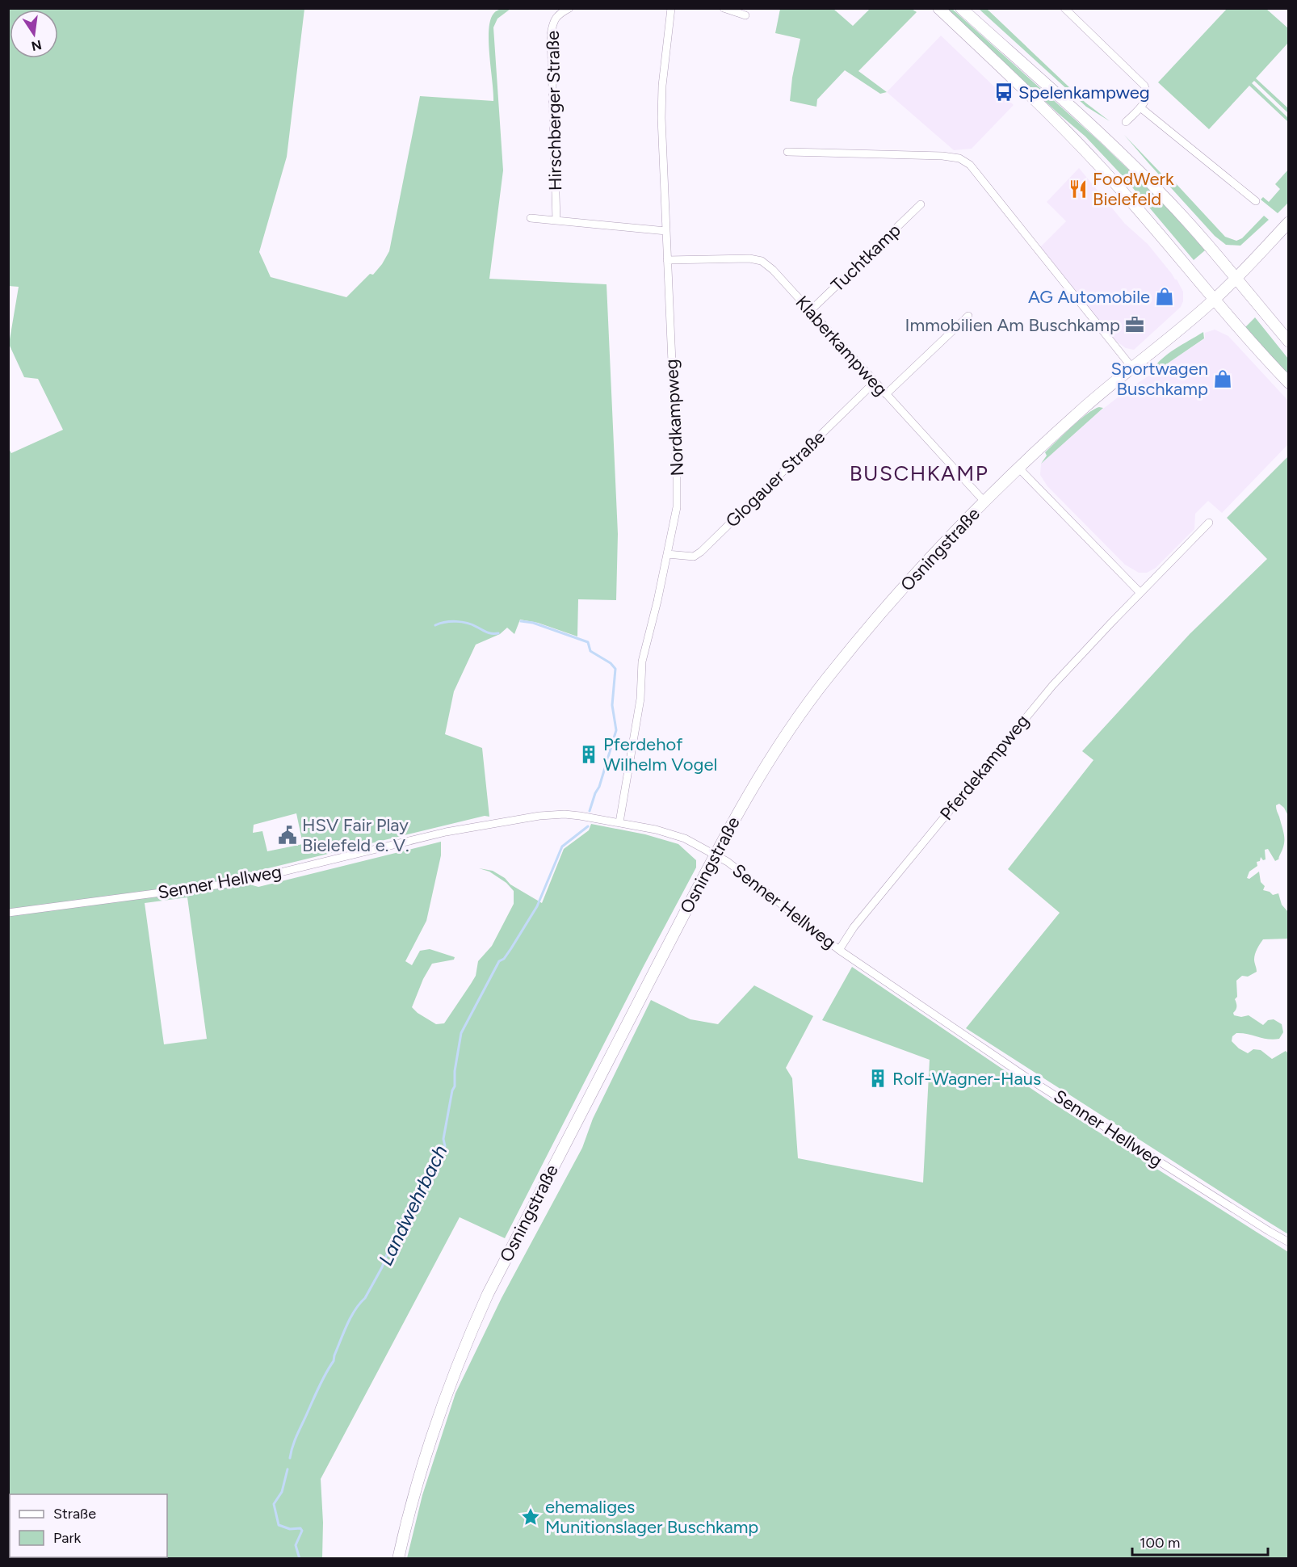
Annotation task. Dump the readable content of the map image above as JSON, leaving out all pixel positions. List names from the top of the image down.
{
  "streets": {
    "main road": ["Osningstraße"],
    "street": [
      "Hirschberger Straße",
      "Tuchtkamp",
      "Klaberkampweg",
      "Nordkampweg",
      "Glogauer Straße",
      "Pferdekampweg",
      "Senner Hellweg"
    ]
  },
  "crossings": [
    ["Tuchtkamp", "Klaberkampweg"],
    ["Klaberkampweg", "Nordkampweg"],
    ["Klaberkampweg", "Glogauer Straße"],
    ["Klaberkampweg", "Osningstraße"],
    ["Nordkampweg", "Glogauer Straße"],
    ["Nordkampweg", "Senner Hellweg"],
    ["Osningstraße", "Senner Hellweg"],
    ["Pferdekampweg", "Senner Hellweg"]
  ],
  "districts": ["BUSCHKAMP"],
  "water": ["Landwehrbach"],
  "places": {
    "bus stop": ["Spelenkampweg"],
    "restaurant": ["FoodWerk Bielefeld"],
    "shop": ["AG Automobile", "Sportwagen Buschkamp"],
    "office": ["Immobilien Am Buschkamp"],
    "building": ["Pferdehof Wilhelm Vogel", "Rolf-Wagner-Haus"],
    "public building": ["HSV Fair Play Bielefeld e. V."],
    "place": ["ehemaliges Munitionslager Buschkamp"]
  },
  "legend": ["Straße", "Park"],
  "scale_bar": "100 m",
  "north": "bottom"
}
